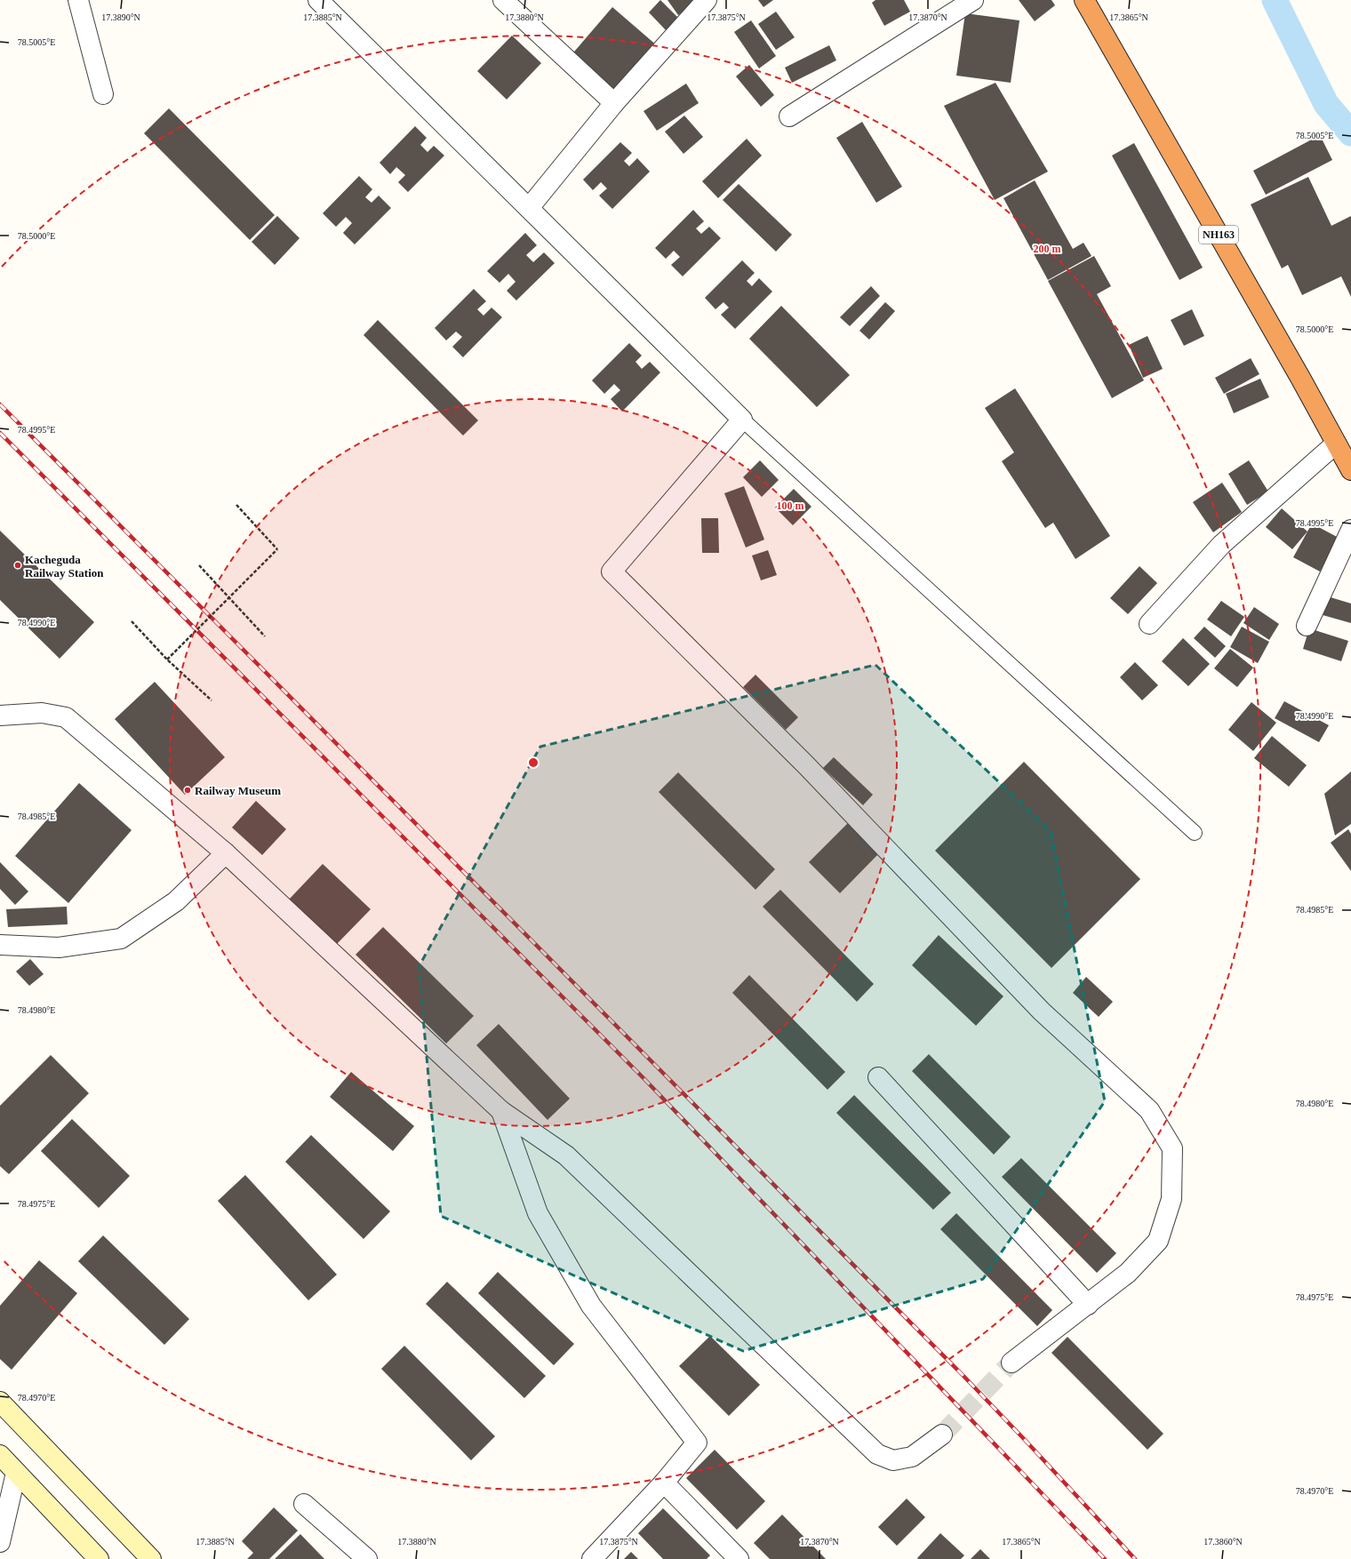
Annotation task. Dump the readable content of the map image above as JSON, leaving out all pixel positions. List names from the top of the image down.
{
  "streets": {
    "highway": ["NH163"]
  },
  "places": ["Kacheguda Railway Station", "Railway Museum"],
  "coordinates": [
    "17.3890°N",
    "17.3885°N",
    "17.3880°N",
    "17.3875°N",
    "17.3870°N",
    "17.3865°N",
    "78.5005°E",
    "78.5000°E",
    "78.4995°E",
    "78.4990°E",
    "78.4985°E",
    "78.4980°E",
    "78.4975°E",
    "78.4970°E",
    "17.3860°N"
  ],
  "rings": ["200 m", "100 m"]
}
